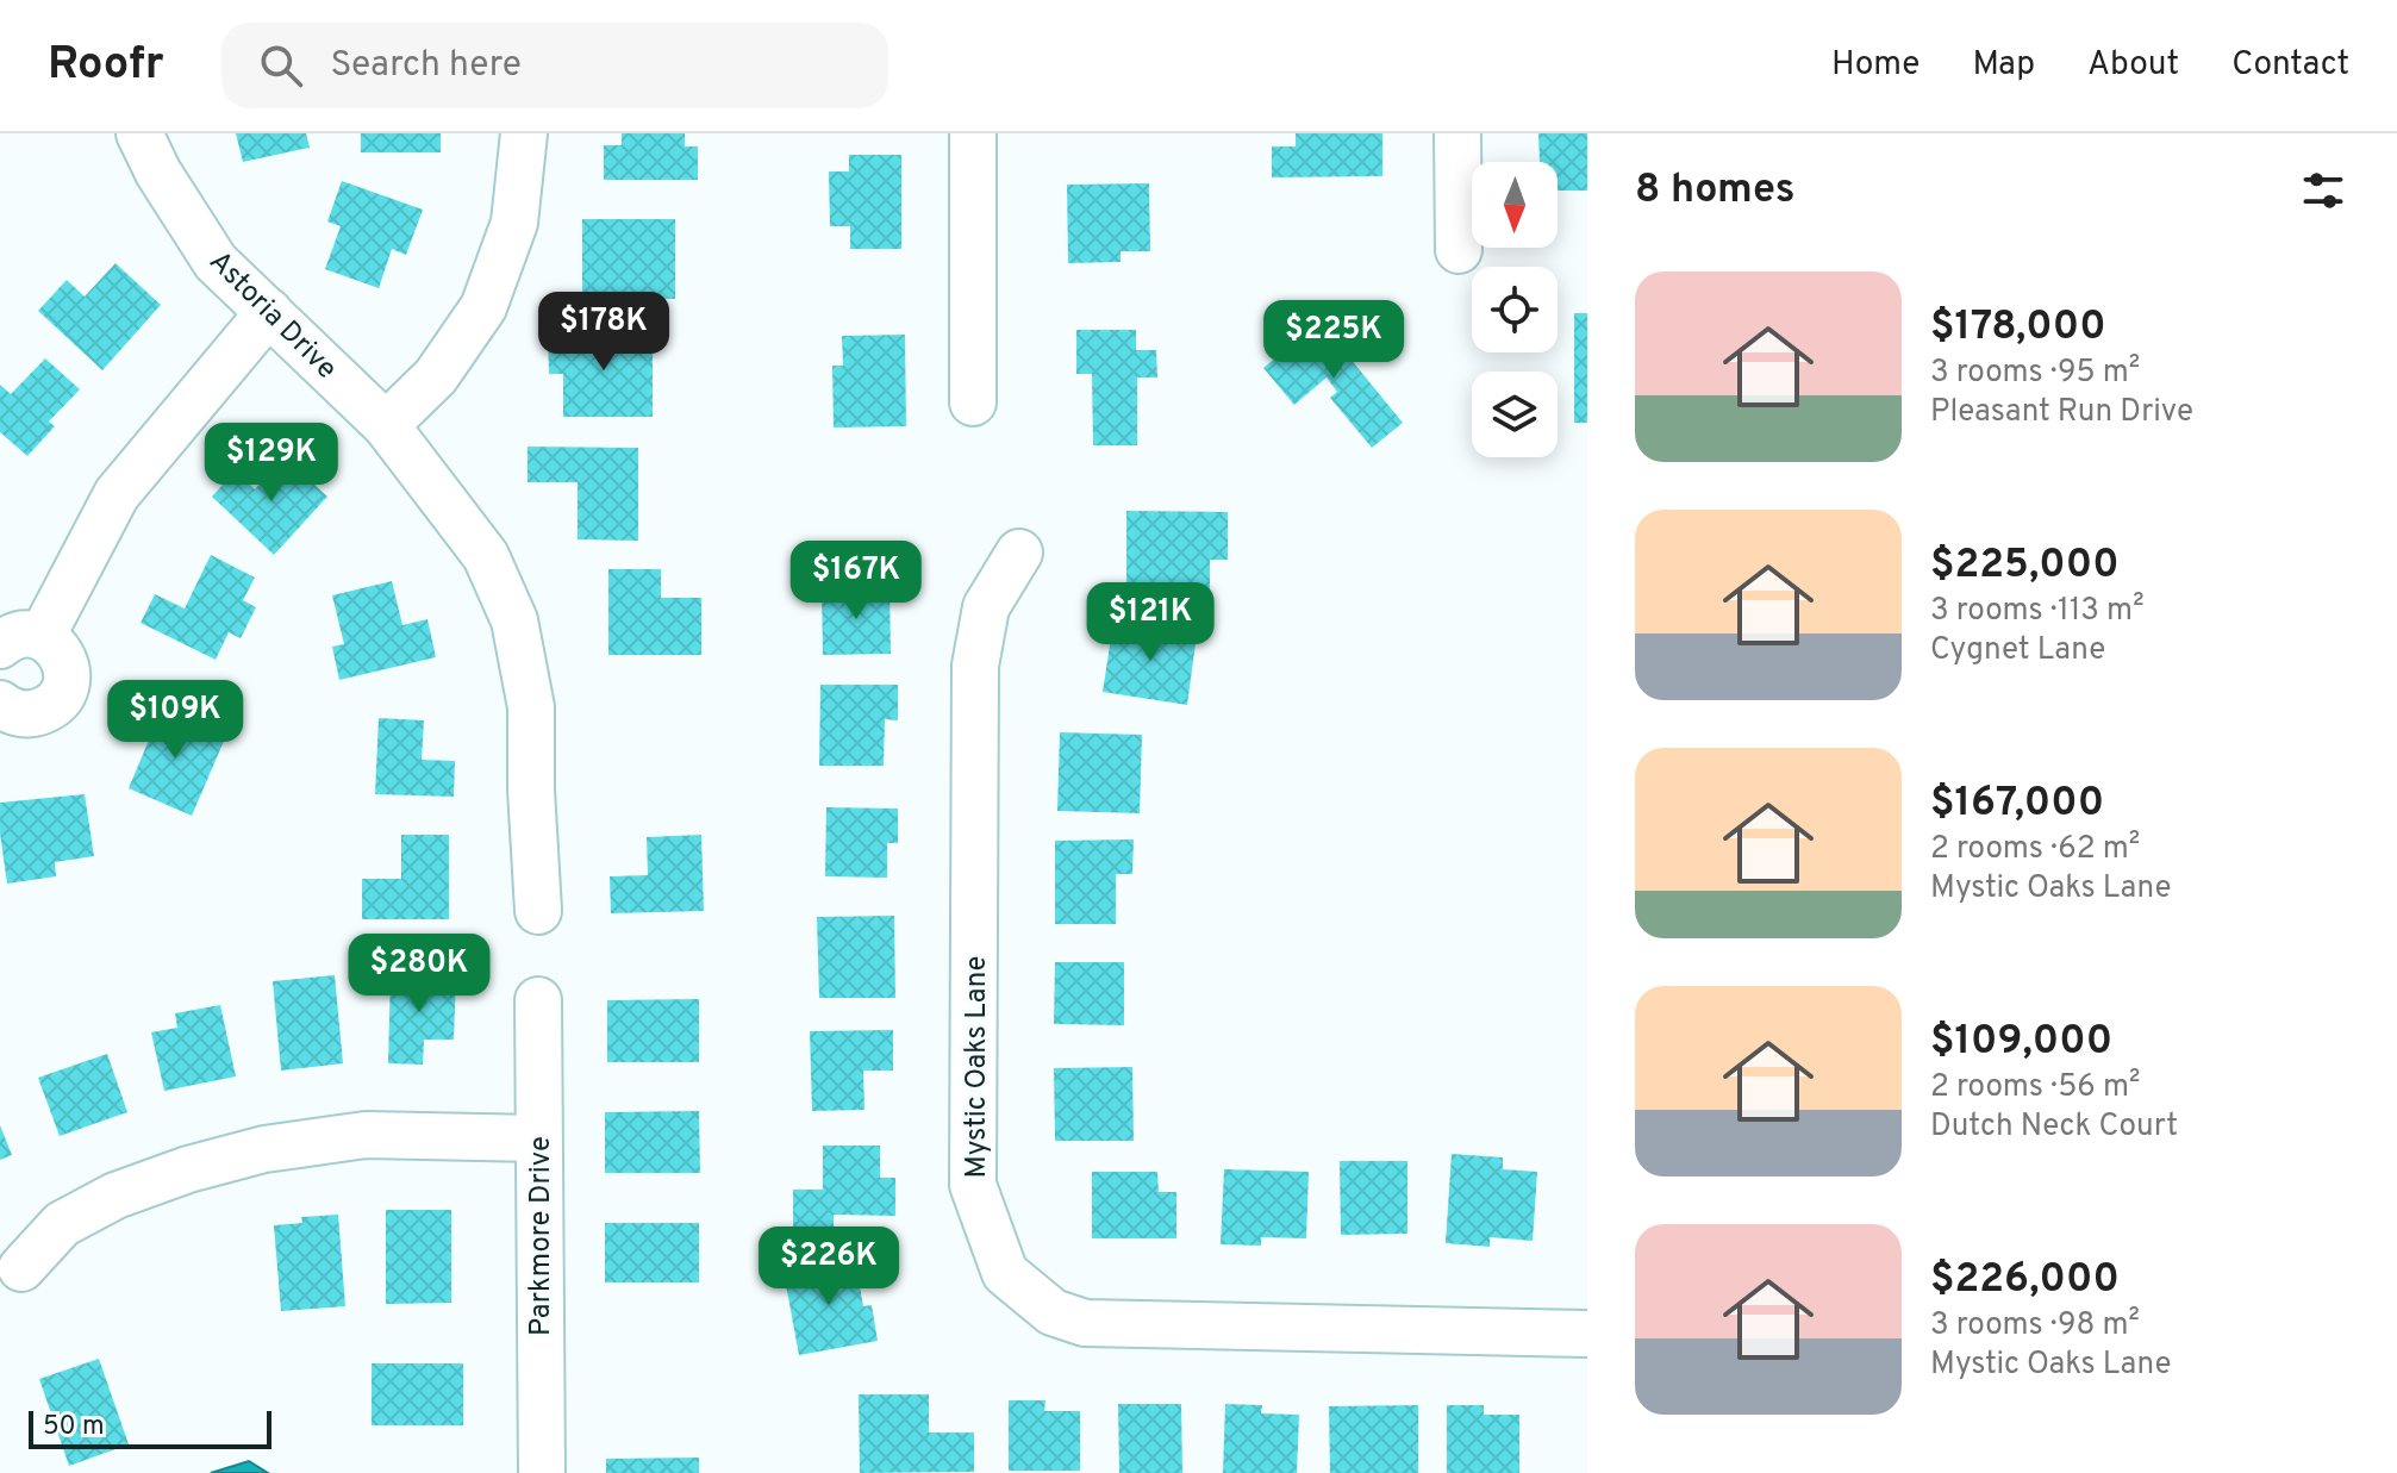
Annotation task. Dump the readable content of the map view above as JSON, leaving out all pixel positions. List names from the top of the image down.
{
  "streets": {
    "street": ["Astoria Drive", "Mystic Oaks Lane", "Parkmore Drive"]
  },
  "scale_bar": "50 m",
  "north": "bottom",
  "page": {
    "header": "Roofr",
    "search": "Search here",
    "nav": [
      "Home",
      "Map",
      "About",
      "Contact"
    ],
    "heading": "8 homes",
    "list": [
      {
        "name": "$178,000",
        "note": "3 rooms · 95 m² · Pleasant Run Drive"
      },
      {
        "name": "$225,000",
        "note": "3 rooms · 113 m² · Cygnet Lane"
      },
      {
        "name": "$167,000",
        "note": "2 rooms · 62 m² · Mystic Oaks Lane"
      },
      {
        "name": "$109,000",
        "note": "2 rooms · 56 m² · Dutch Neck Court"
      },
      {
        "name": "$226,000",
        "note": "3 rooms · 98 m² · Mystic Oaks Lane"
      }
    ],
    "price": [
      "$178K",
      "$225K",
      "$129K",
      "$167K",
      "$121K",
      "$109K",
      "$280K",
      "$226K"
    ],
    "scale": "50 m"
  }
}
